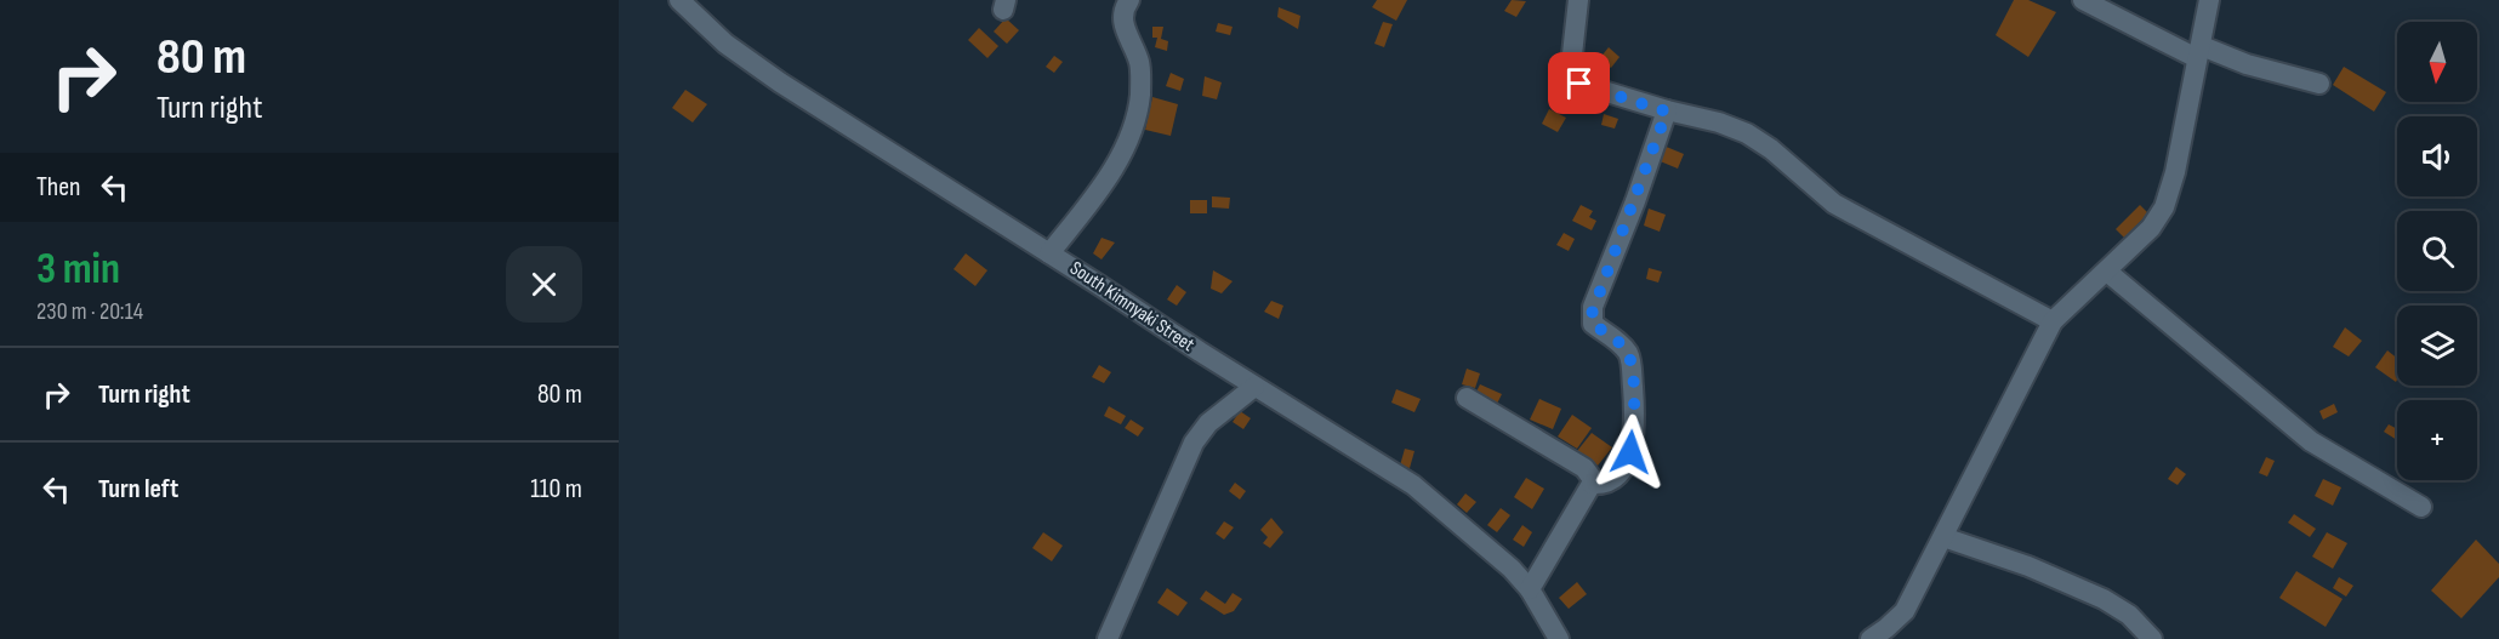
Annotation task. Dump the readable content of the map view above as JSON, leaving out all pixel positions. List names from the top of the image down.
{
  "streets": {
    "street": ["South Kimnyaki Street"]
  },
  "north": "bottom",
  "page": {
    "turn": ["80 m", "Turn right"],
    "map_buttons": "+",
    "then": "Then",
    "heading": ["3 min", "230 m · 20:14"],
    "list": [
      {
        "name": "Turn right",
        "value": "80 m"
      },
      {
        "name": "Turn left",
        "value": "110 m"
      }
    ]
  }
}
